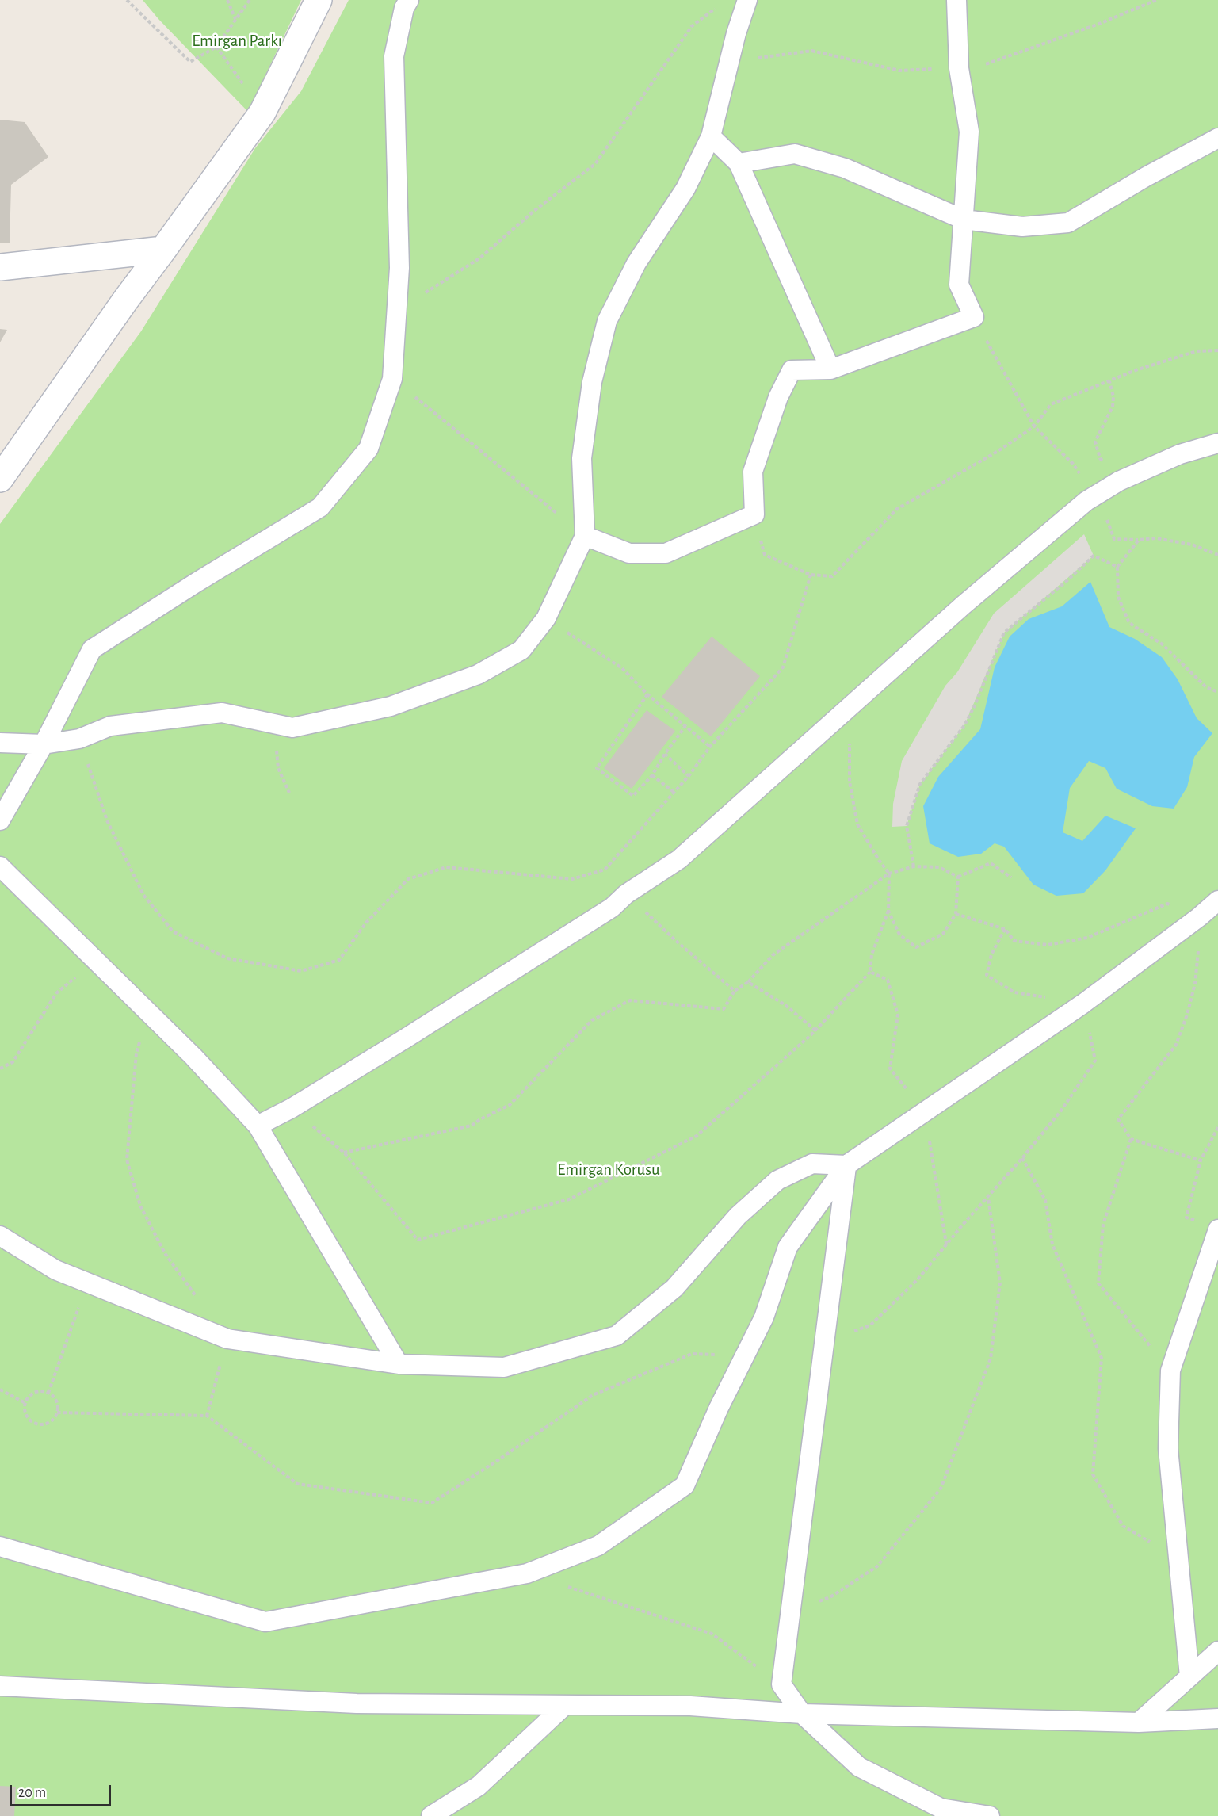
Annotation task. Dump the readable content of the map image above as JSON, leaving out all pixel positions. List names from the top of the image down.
{
  "parks": ["Emirgan Parkı", "Emirgan Korusu"],
  "scale_bar": "20 m"
}
